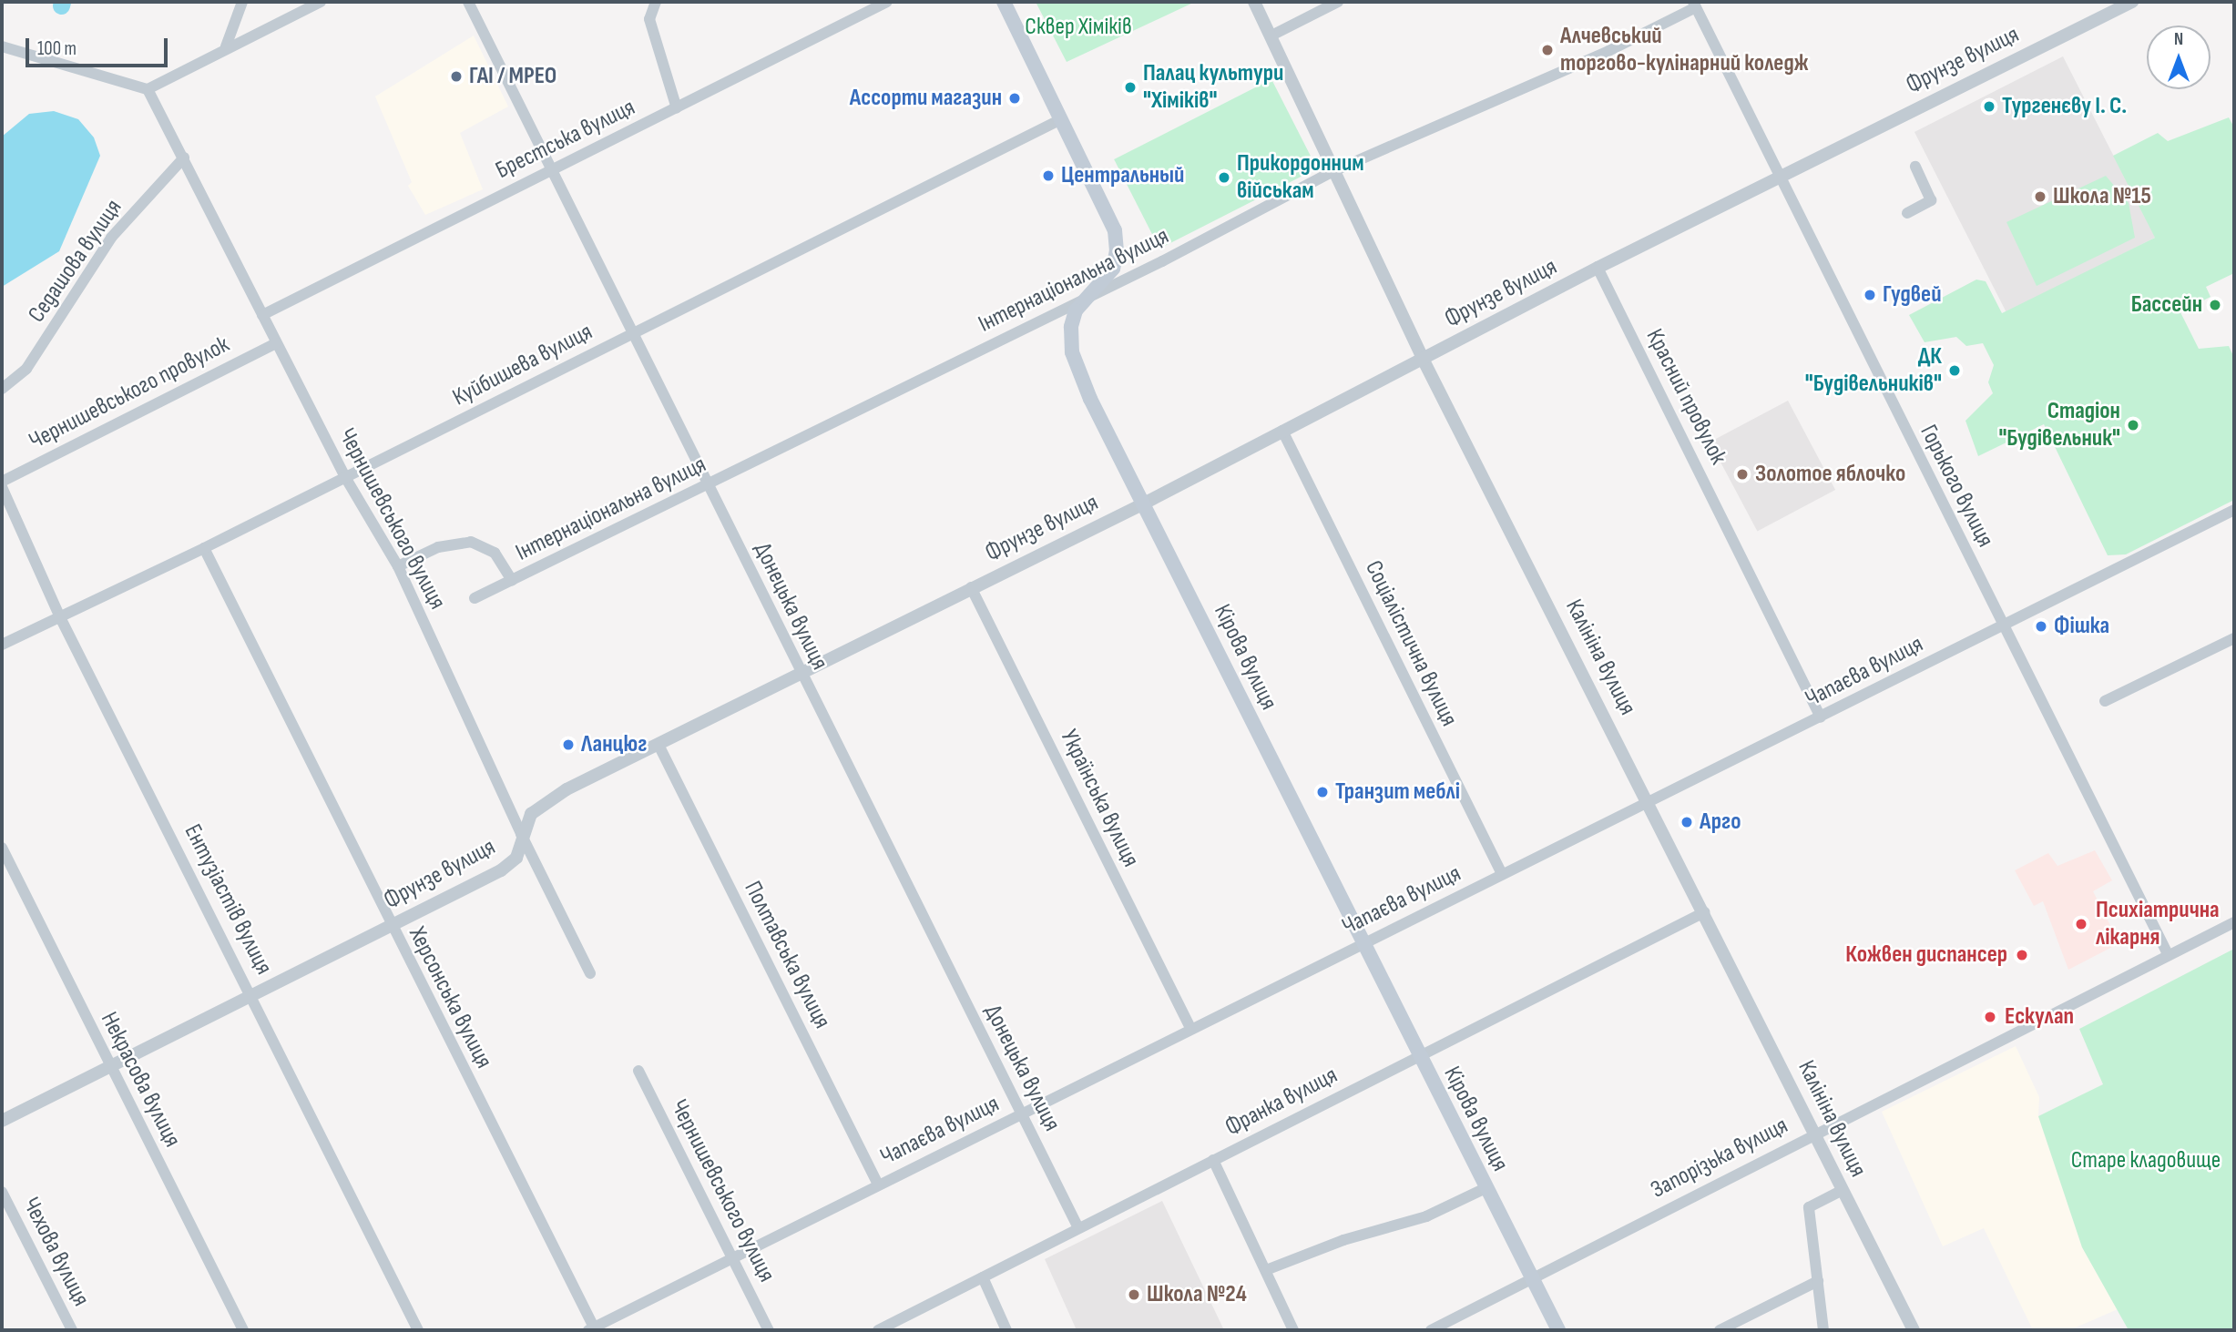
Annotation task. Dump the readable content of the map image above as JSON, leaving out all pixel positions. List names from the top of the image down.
{
  "streets": {
    "main road": ["Кірова вулиця"],
    "street": [
      "Фрунзе вулиця",
      "Брестська вулиця",
      "Седашова вулиця",
      "Інтернаціональна вулиця",
      "Куйбишева вулиця",
      "Чернишевського провулок",
      "Красний провулок",
      "Горького вулиця",
      "Чернишевського вулиця",
      "Донецька вулиця",
      "Соціалістична вулиця",
      "Калініна вулиця",
      "Чапаєва вулиця",
      "Українська вулиця",
      "Ентузіастів вулиця",
      "Полтавська вулиця",
      "Херсонська вулиця",
      "Некрасова вулиця",
      "Франка вулиця",
      "Запорізька вулиця",
      "Чехова вулиця"
    ]
  },
  "crossings": [
    ["Фрунзе вулиця", "Красний провулок"],
    ["Фрунзе вулиця", "Горького вулиця"],
    ["Фрунзе вулиця", "Чернишевського вулиця"],
    ["Фрунзе вулиця", "Донецька вулиця"],
    ["Фрунзе вулиця", "Соціалістична вулиця"],
    ["Фрунзе вулиця", "Кірова вулиця"],
    ["Фрунзе вулиця", "Калініна вулиця"],
    ["Фрунзе вулиця", "Українська вулиця"],
    ["Фрунзе вулиця", "Ентузіастів вулиця"],
    ["Фрунзе вулиця", "Полтавська вулиця"],
    ["Фрунзе вулиця", "Херсонська вулиця"],
    ["Фрунзе вулиця", "Некрасова вулиця"],
    ["Брестська вулиця", "Чернишевського вулиця"],
    ["Брестська вулиця", "Донецька вулиця"],
    ["Седашова вулиця", "Чернишевського вулиця"],
    ["Інтернаціональна вулиця", "Горького вулиця"],
    ["Інтернаціональна вулиця", "Донецька вулиця"],
    ["Інтернаціональна вулиця", "Кірова вулиця"],
    ["Інтернаціональна вулиця", "Калініна вулиця"],
    ["Куйбишева вулиця", "Чернишевського вулиця"],
    ["Куйбишева вулиця", "Донецька вулиця"],
    ["Куйбишева вулиця", "Кірова вулиця"],
    ["Куйбишева вулиця", "Ентузіастів вулиця"],
    ["Куйбишева вулиця", "Херсонська вулиця"],
    ["Чернишевського провулок", "Чернишевського вулиця"],
    ["Красний провулок", "Чапаєва вулиця"],
    ["Горького вулиця", "Чапаєва вулиця"],
    ["Горького вулиця", "Запорізька вулиця"],
    ["Чернишевського вулиця", "Чапаєва вулиця"],
    ["Донецька вулиця", "Чапаєва вулиця"],
    ["Донецька вулиця", "Франка вулиця"],
    ["Соціалістична вулиця", "Чапаєва вулиця"],
    ["Кірова вулиця", "Чапаєва вулиця"],
    ["Кірова вулиця", "Франка вулиця"],
    ["Кірова вулиця", "Запорізька вулиця"],
    ["Калініна вулиця", "Чапаєва вулиця"],
    ["Калініна вулиця", "Франка вулиця"],
    ["Калініна вулиця", "Запорізька вулиця"],
    ["Чапаєва вулиця", "Українська вулиця"],
    ["Чапаєва вулиця", "Полтавська вулиця"],
    ["Чапаєва вулиця", "Херсонська вулиця"]
  ],
  "parks": ["Сквер Хіміків", "Старе кладовище"],
  "places": [
    "Алчевський торгово-кулінарний коледж",
    "ГАІ / МРЕО",
    "Палац культури \"Хіміків\"",
    "Ассорти магазин",
    "Тургенєву І. С.",
    "Центральный",
    "Прикордонним військам",
    "Школа №15",
    "Гудвей",
    "Бассейн",
    "ДК \"Будівельників\"",
    "Стадіон \"Будівельник\"",
    "Золотое яблочко",
    "Фішка",
    "Ланцюг",
    "Транзит меблі",
    "Арго",
    "Психіатрична лікарня",
    "Кожвен диспансер",
    "Ескулап",
    "Школа №24"
  ],
  "scale_bar": "100 m",
  "north": "top"
}
